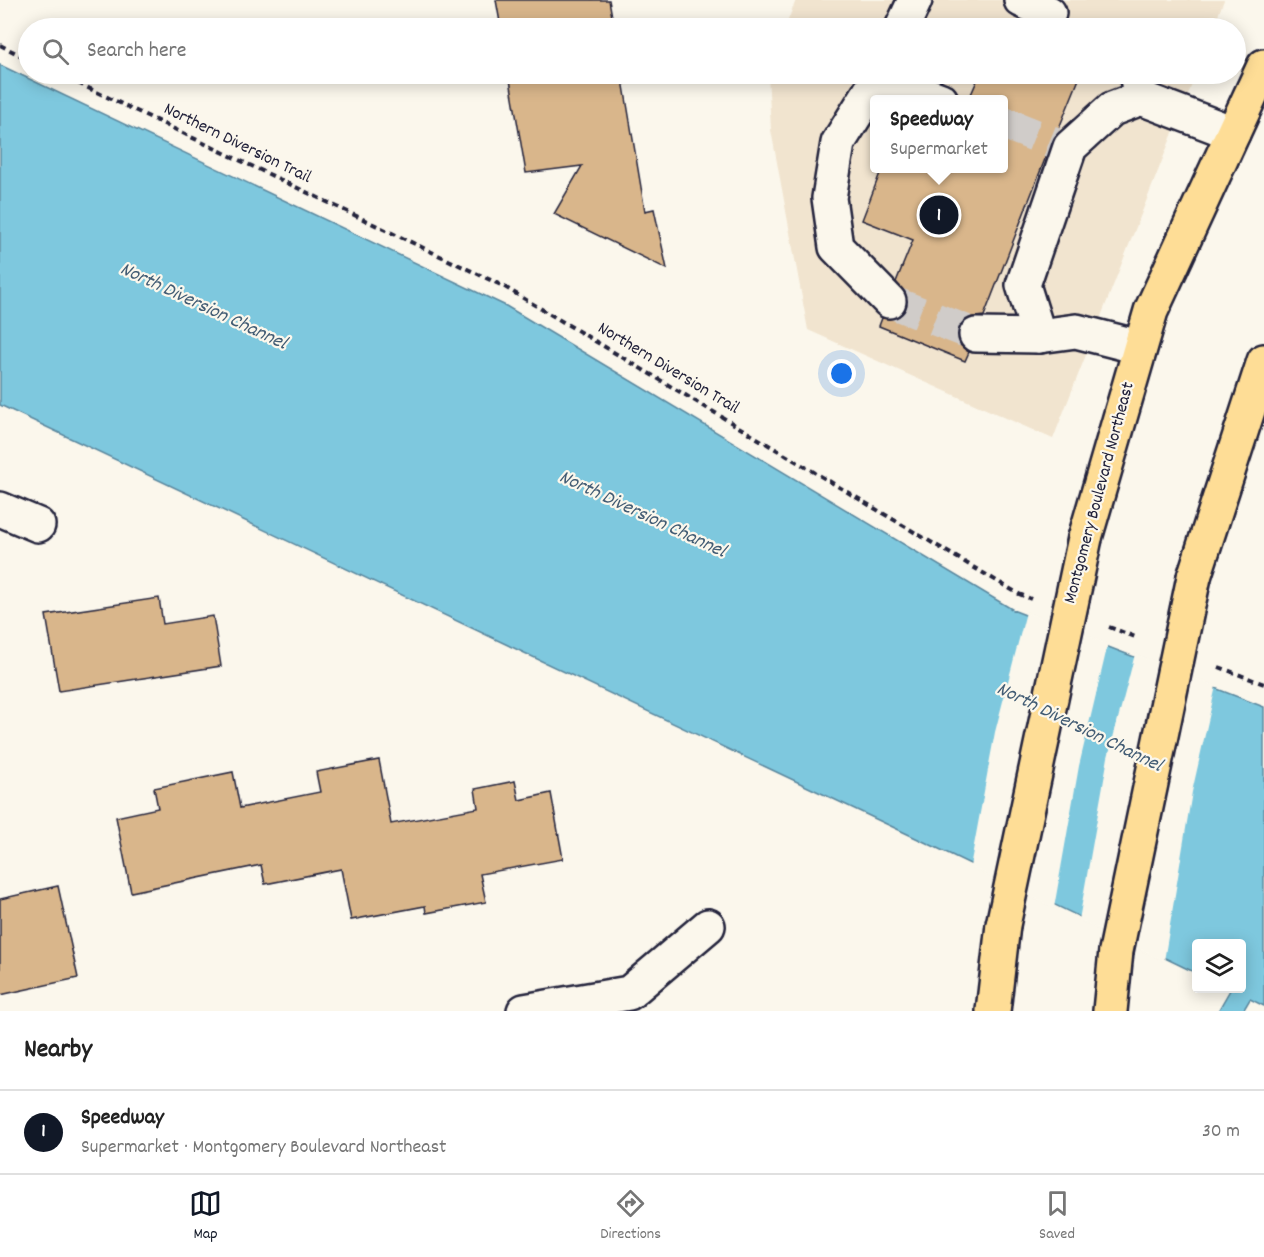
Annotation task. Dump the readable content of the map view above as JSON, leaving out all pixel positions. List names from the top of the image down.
{
  "streets": {
    "main road": ["Montgomery Boulevard Northeast"],
    "path": ["Northern Diversion Trail"]
  },
  "water": ["North Diversion Channel"],
  "page": {
    "search": "Search here",
    "popup": ["Speedway", "Supermarket"],
    "pins": "1",
    "heading": "Nearby",
    "list": [
      {
        "mark": "1",
        "name": "Speedway",
        "note": "Supermarket · Montgomery Boulevard Northeast",
        "value": "30 m"
      }
    ],
    "nav": ["Map", "Directions", "Saved"]
  }
}
